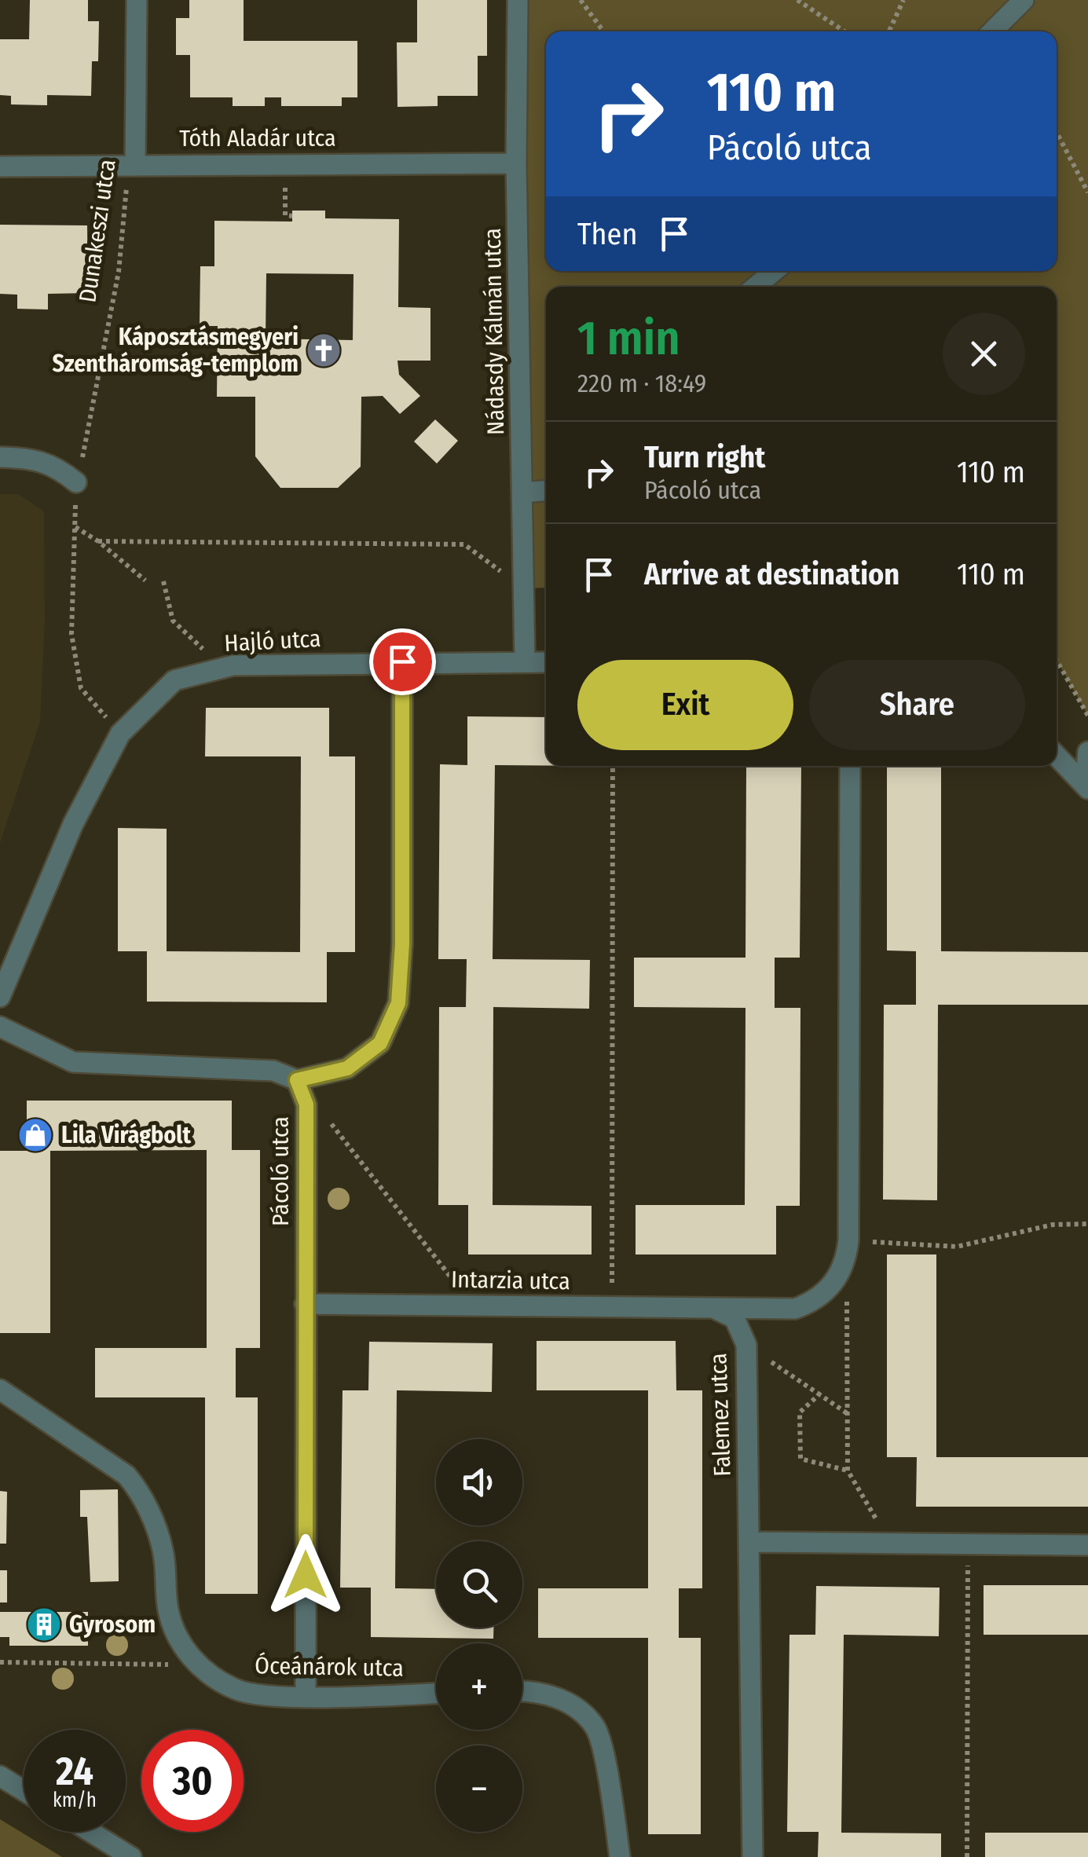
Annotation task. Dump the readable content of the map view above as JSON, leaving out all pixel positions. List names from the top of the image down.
{
  "streets": {
    "street": [
      "Tóth Aladár utca",
      "Dunakeszi utca",
      "Nádasdy Kálmán utca",
      "Hajló utca",
      "Pácoló utca",
      "Intarzia utca",
      "Falemez utca",
      "Óceánárok utca"
    ]
  },
  "crossings": [
    ["Tóth Aladár utca", "Dunakeszi utca"],
    ["Tóth Aladár utca", "Nádasdy Kálmán utca"],
    ["Dunakeszi utca", "Hajló utca"],
    ["Nádasdy Kálmán utca", "Hajló utca"],
    ["Pácoló utca", "Intarzia utca"],
    ["Pácoló utca", "Óceánárok utca"],
    ["Intarzia utca", "Falemez utca"]
  ],
  "places": {
    "church": ["Káposztásmegyeri Szentháromság-templom"],
    "shop": ["Lila Virágbolt"],
    "building": ["Gyrosom"]
  },
  "page": {
    "turn": ["110 m", "Pácoló utca"],
    "then": "Then",
    "heading": ["1 min", "220 m · 18:49"],
    "list": [
      {
        "name": "Turn right",
        "note": "Pácoló utca",
        "value": "110 m"
      },
      {
        "name": "Arrive at destination",
        "value": "110 m"
      }
    ],
    "buttons": ["Exit", "Share"],
    "map_buttons": ["+", "−"],
    "speed": "24 km/h",
    "limit": "30"
  }
}
